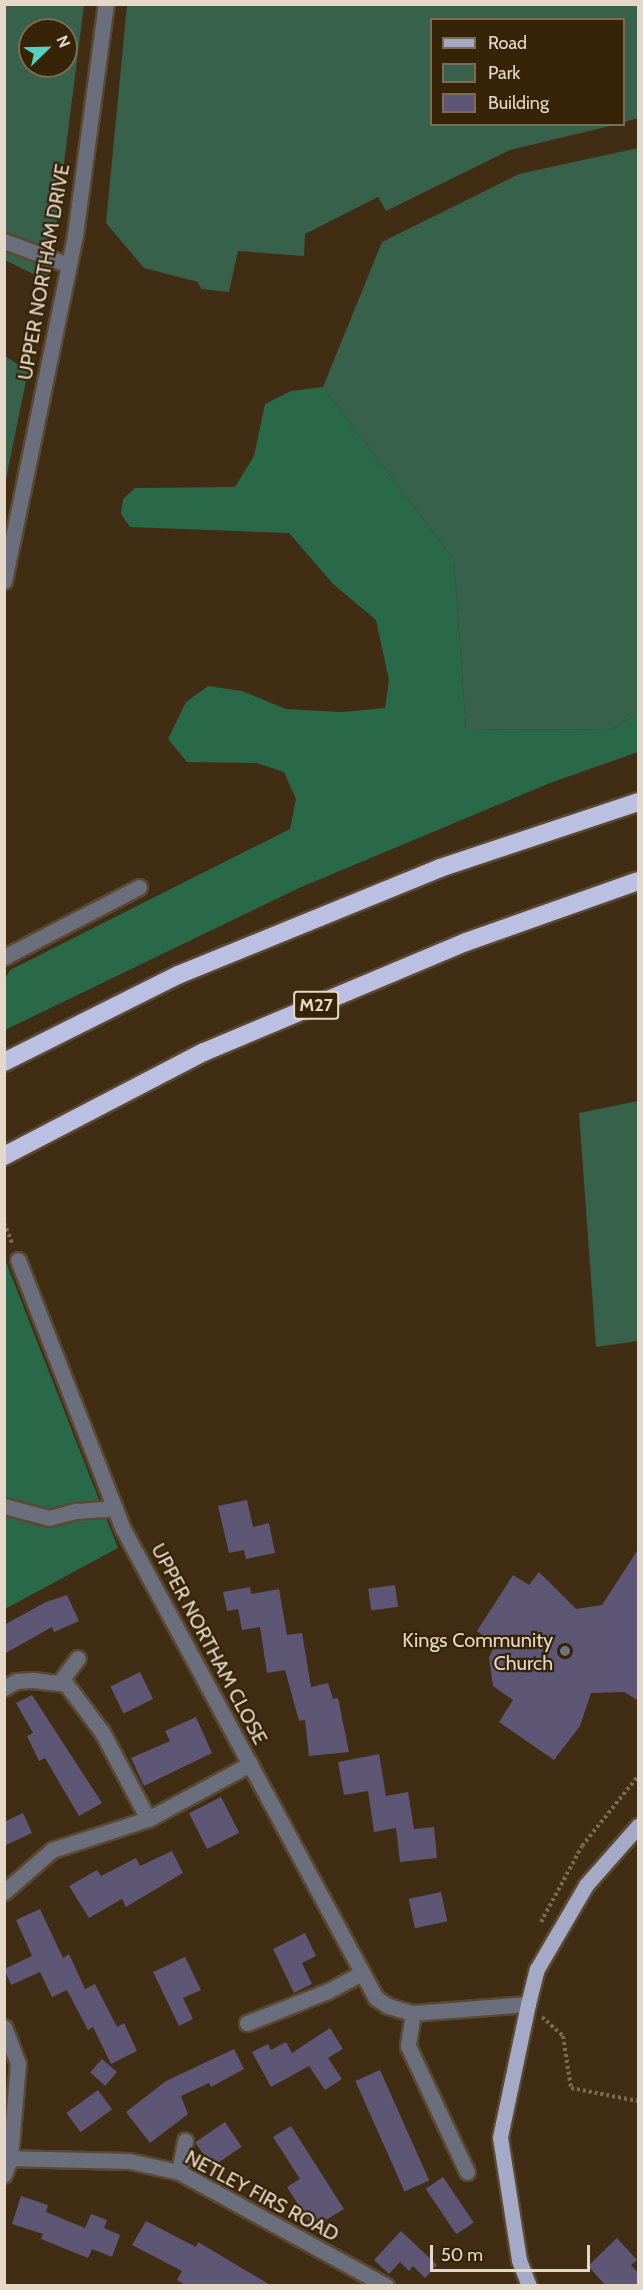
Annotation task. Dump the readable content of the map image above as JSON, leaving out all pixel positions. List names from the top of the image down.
{
  "streets": {
    "highway": ["M27"],
    "street": ["UPPER NORTHAM DRIVE", "UPPER NORTHAM CLOSE", "NETLEY FIRS ROAD"]
  },
  "places": ["Kings Community Church"],
  "legend": ["Road", "Park", "Building"],
  "scale_bar": "50 m",
  "north": "top right"
}
